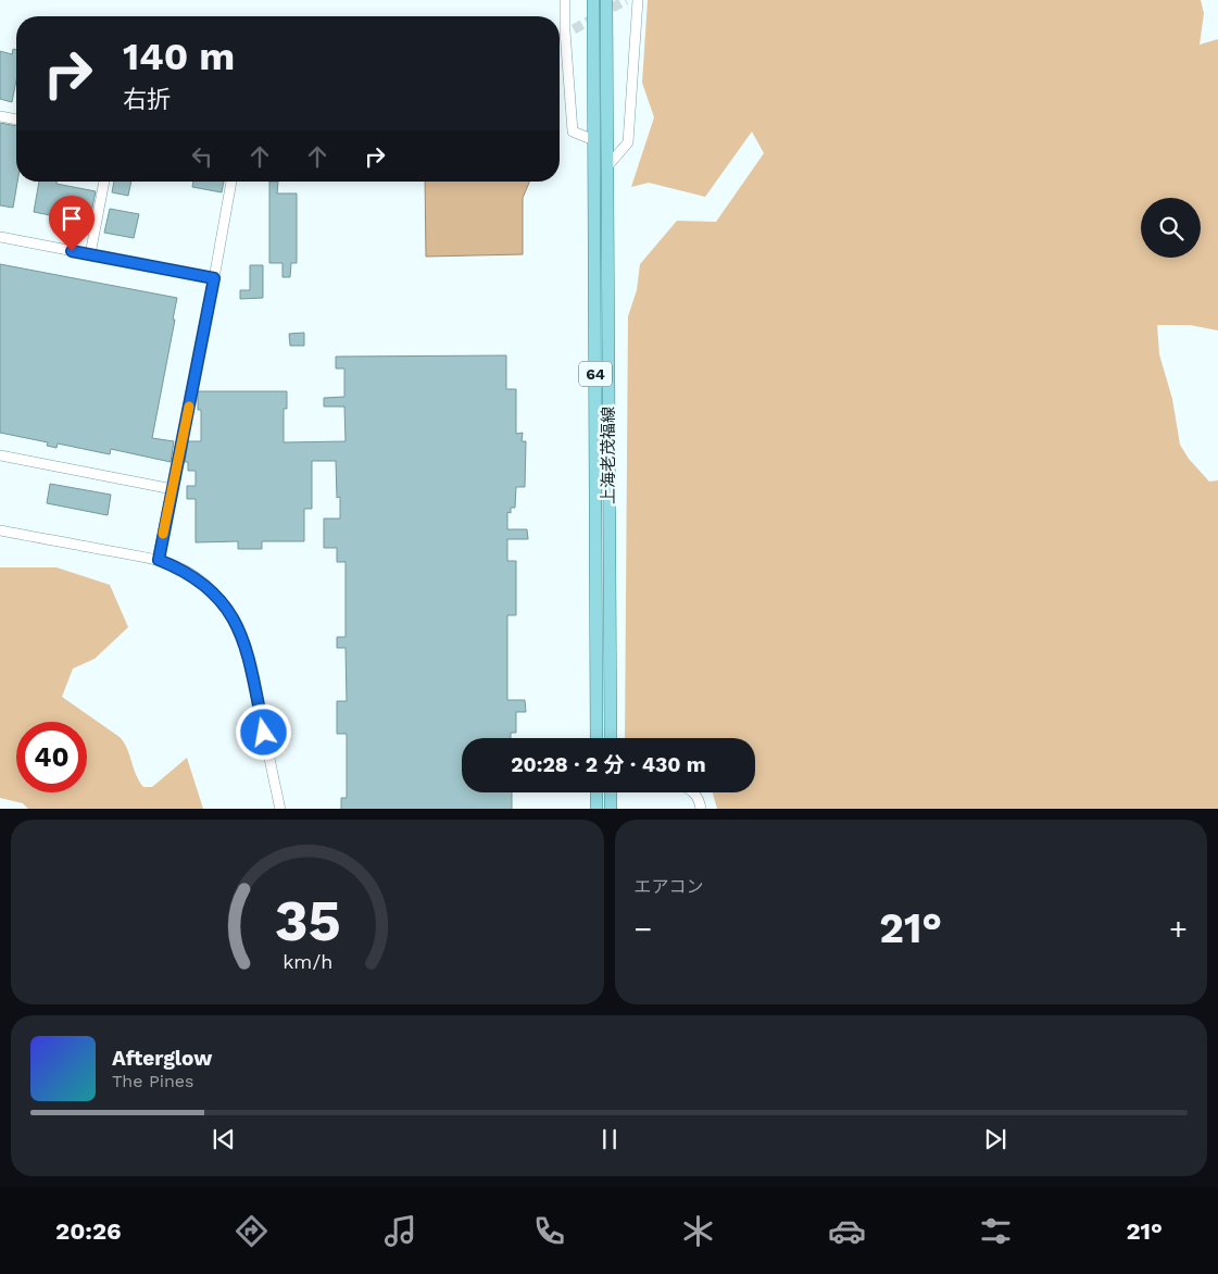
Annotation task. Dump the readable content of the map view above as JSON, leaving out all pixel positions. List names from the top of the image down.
{
  "streets": {
    "main road": ["64", "上海老茂福線"]
  },
  "page": {
    "turn": ["140 m", "右折"],
    "limit": "40",
    "trip": "20:28 · 2 分 · 430 m",
    "tile": "エアコン",
    "heat": ["−", "21°", "+"],
    "song": ["Afterglow", "The Pines"],
    "tabs": ["20:26", "21°"],
    "gauge": ["35", "km/h"]
  }
}
